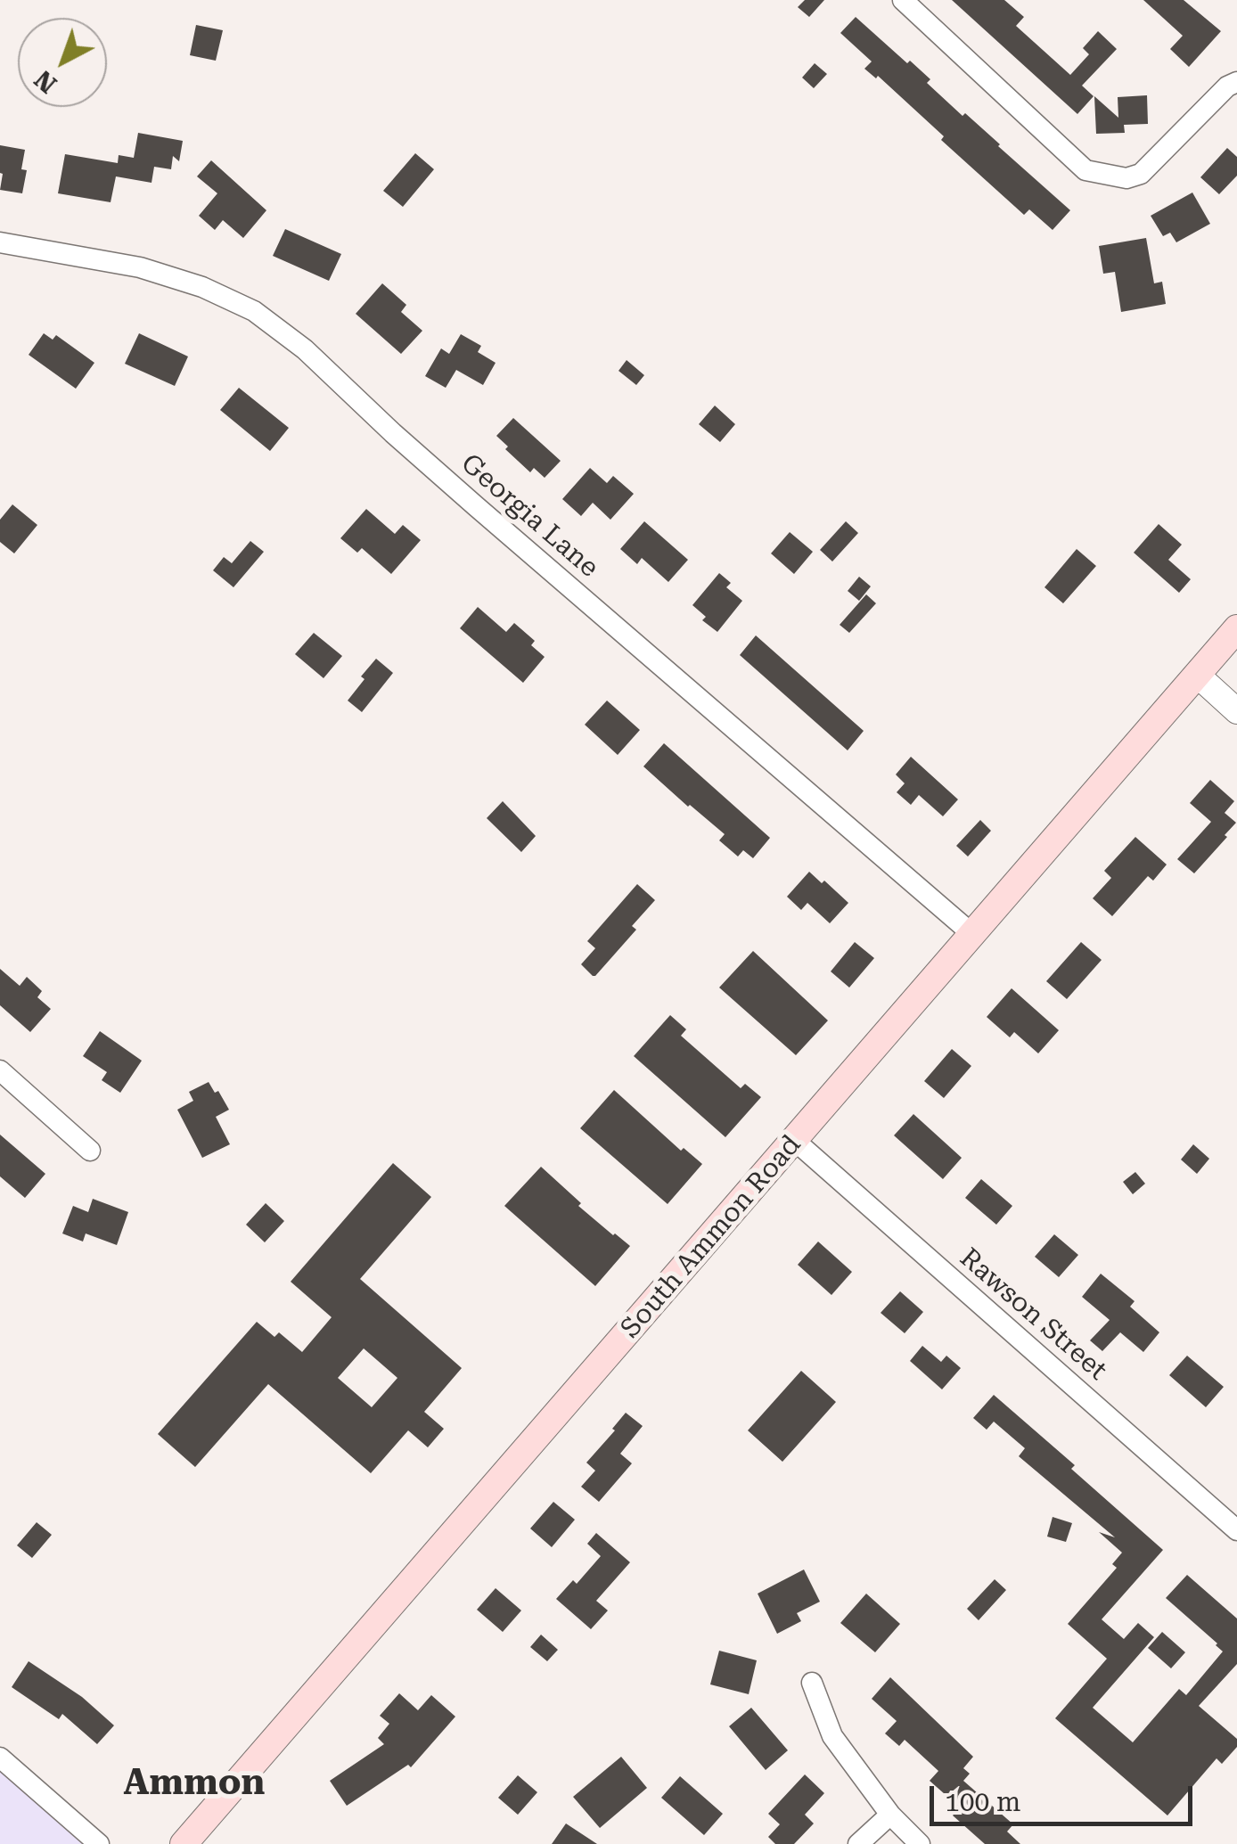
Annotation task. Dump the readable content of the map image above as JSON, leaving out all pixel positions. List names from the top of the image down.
{
  "streets": {
    "main road": ["South Ammon Road"],
    "street": ["Georgia Lane", "Rawson Street"]
  },
  "crossings": [
    ["Georgia Lane", "South Ammon Road"],
    ["South Ammon Road", "Rawson Street"]
  ],
  "districts": ["Ammon"],
  "scale_bar": "100 m",
  "north": "bottom left"
}
